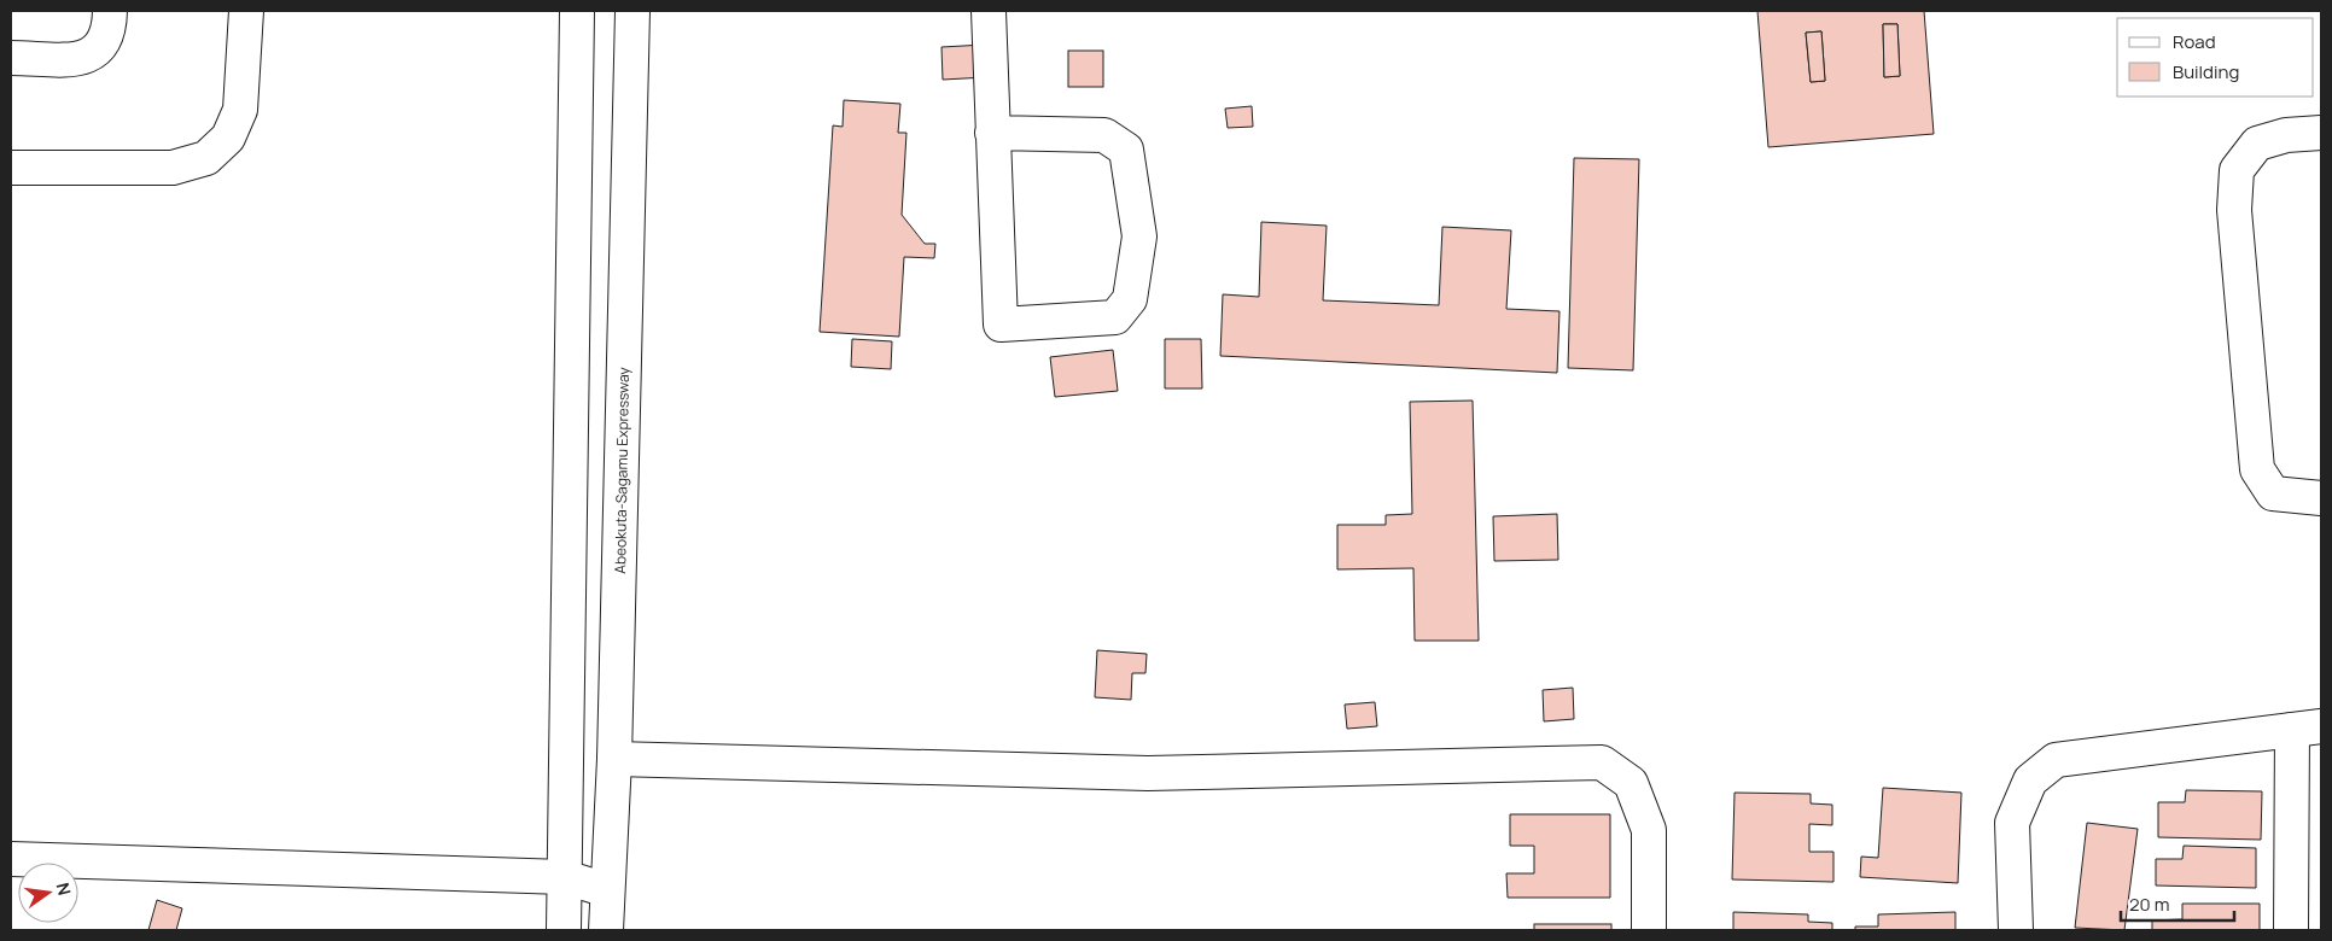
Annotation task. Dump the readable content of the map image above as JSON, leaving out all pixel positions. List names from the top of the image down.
{
  "streets": {
    "main road": ["Abeokuta-Sagamu Expressway"]
  },
  "legend": ["Road", "Building"],
  "scale_bar": "20 m",
  "north": "right"
}
